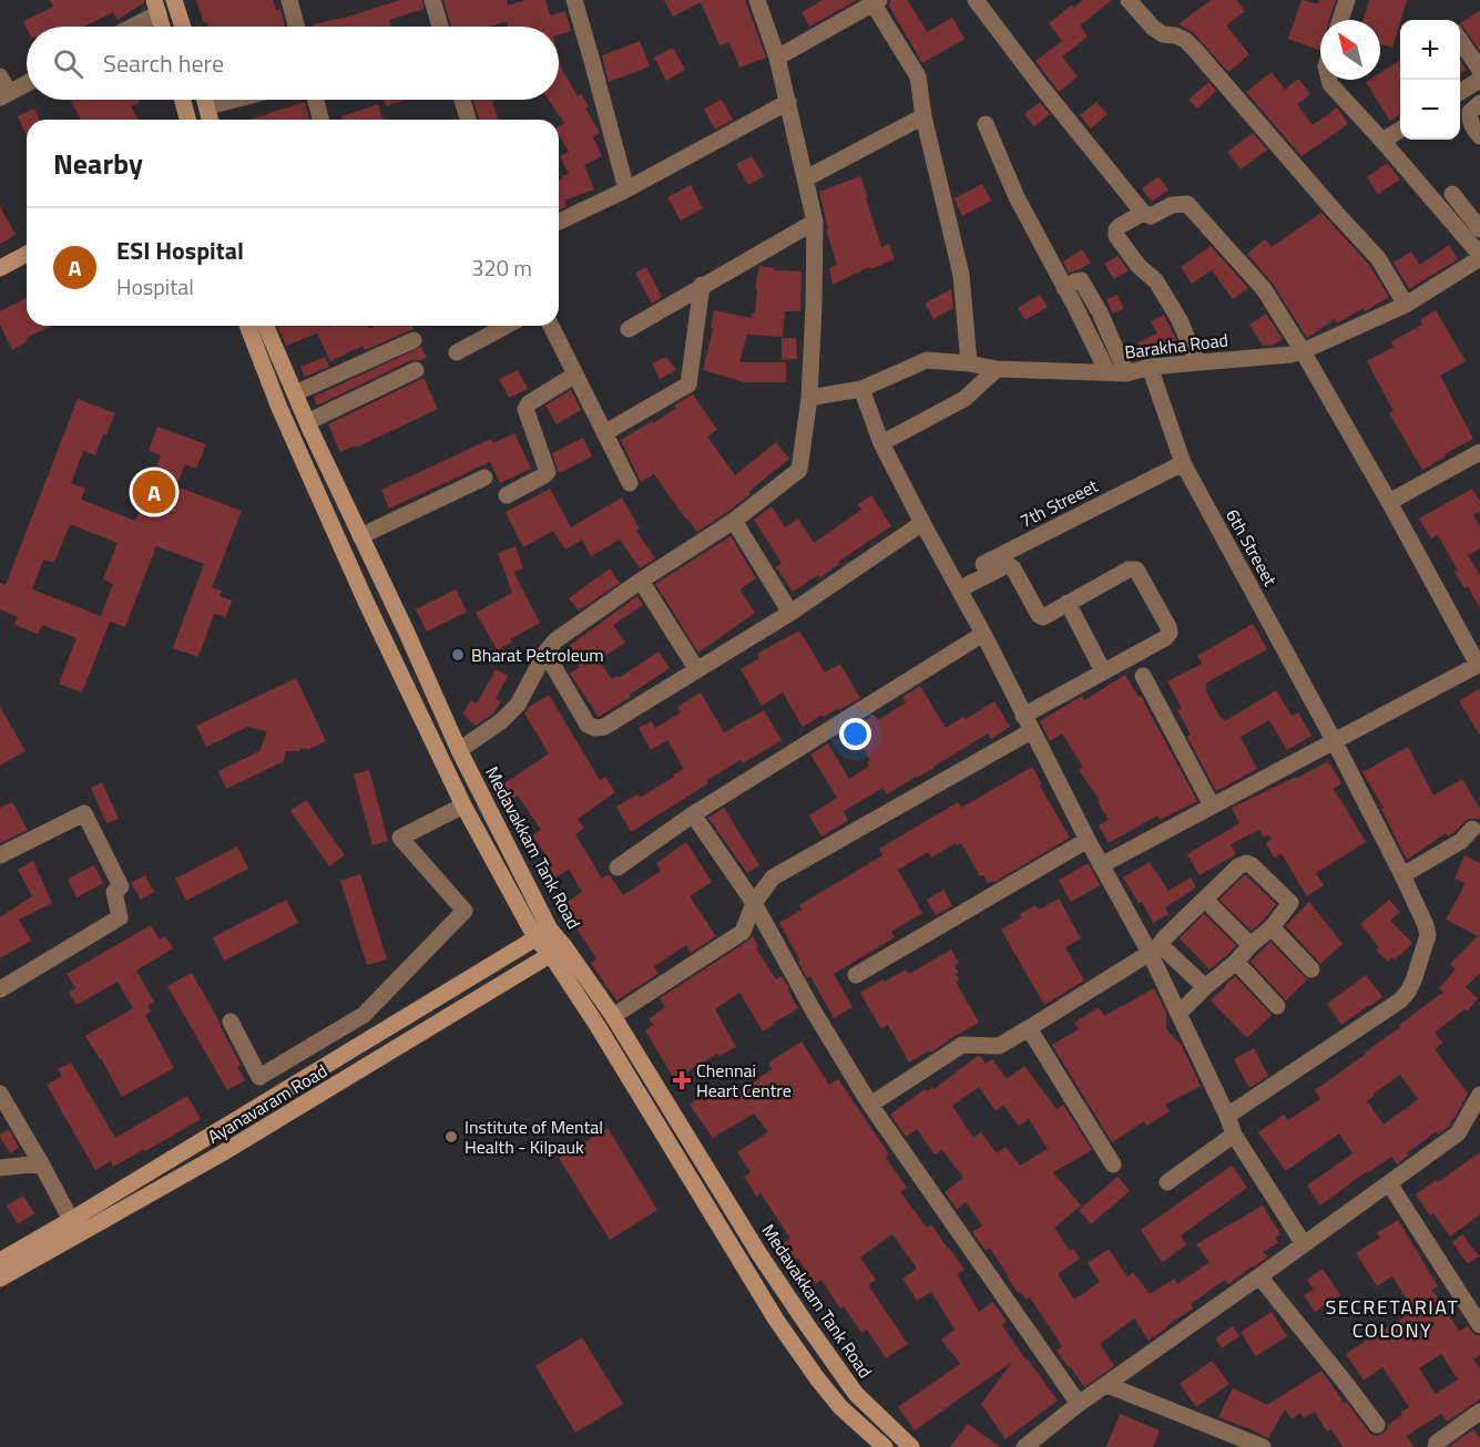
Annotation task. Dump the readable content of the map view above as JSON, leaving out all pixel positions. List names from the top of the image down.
{
  "streets": {
    "main road": ["Medavakkam Tank Road", "Ayanavaram Road"],
    "street": ["Barakha Road", "7th Streeet", "6th Streeet"]
  },
  "crossings": [
    ["Barakha Road", "6th Streeet"],
    ["7th Streeet", "6th Streeet"],
    ["Medavakkam Tank Road", "Ayanavaram Road"]
  ],
  "districts": ["SECRETARIAT COLONY"],
  "places": {
    "other": ["Bharat Petroleum", "Institute of Mental Health - Kilpauk"],
    "health": ["Chennai Heart Centre"]
  },
  "north": "top left",
  "page": {
    "map_buttons": ["+", "−"],
    "search": "Search here",
    "heading": "Nearby",
    "list": [
      {
        "mark": "A",
        "name": "ESI Hospital",
        "note": "Hospital",
        "value": "320 m"
      }
    ],
    "pins": "A"
  }
}
